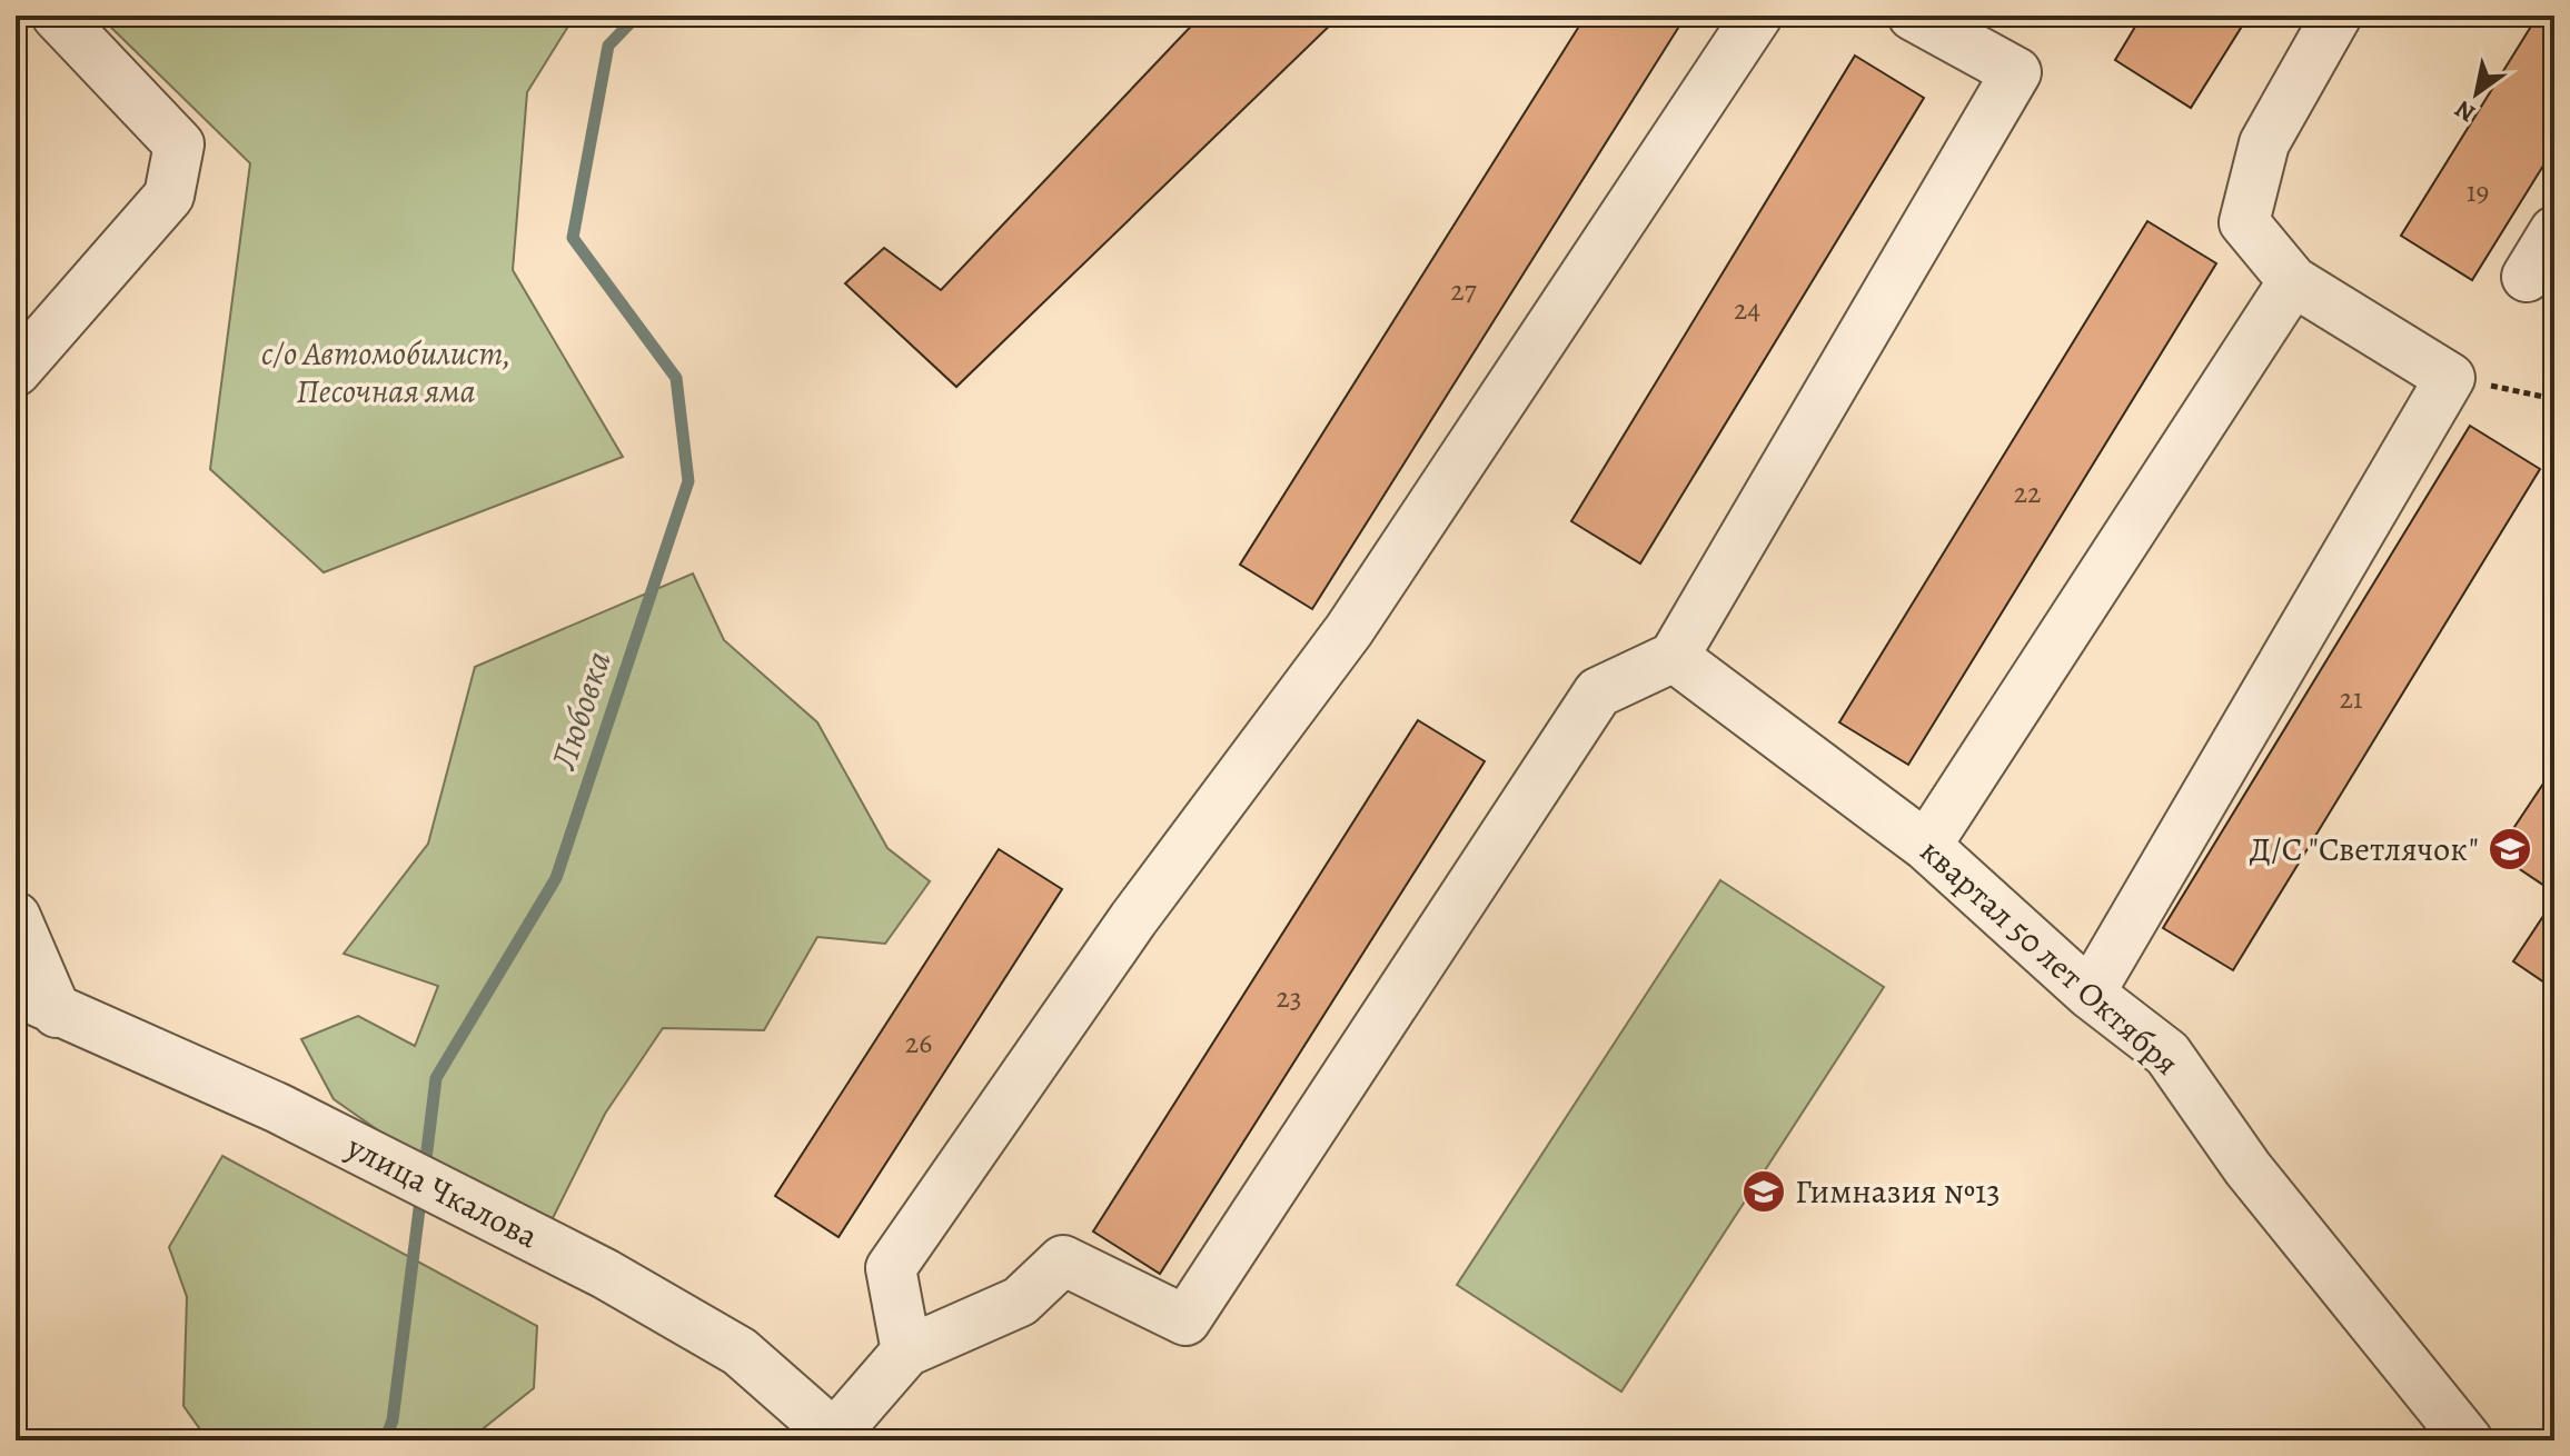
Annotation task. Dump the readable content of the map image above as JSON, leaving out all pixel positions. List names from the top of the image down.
{
  "streets": {
    "street": ["квартал 50 лет Октября", "улица Чкалова"]
  },
  "water": ["Любовка"],
  "parks": ["с/о Автомобилист, Песочная яма"],
  "places": {
    "school or university": ["Д/С \"Светлячок\"", "Гимназия №13"]
  },
  "house_numbers": [
    "19",
    "27",
    "24",
    "22",
    "21",
    "23",
    "26"
  ],
  "north": "bottom left"
}
